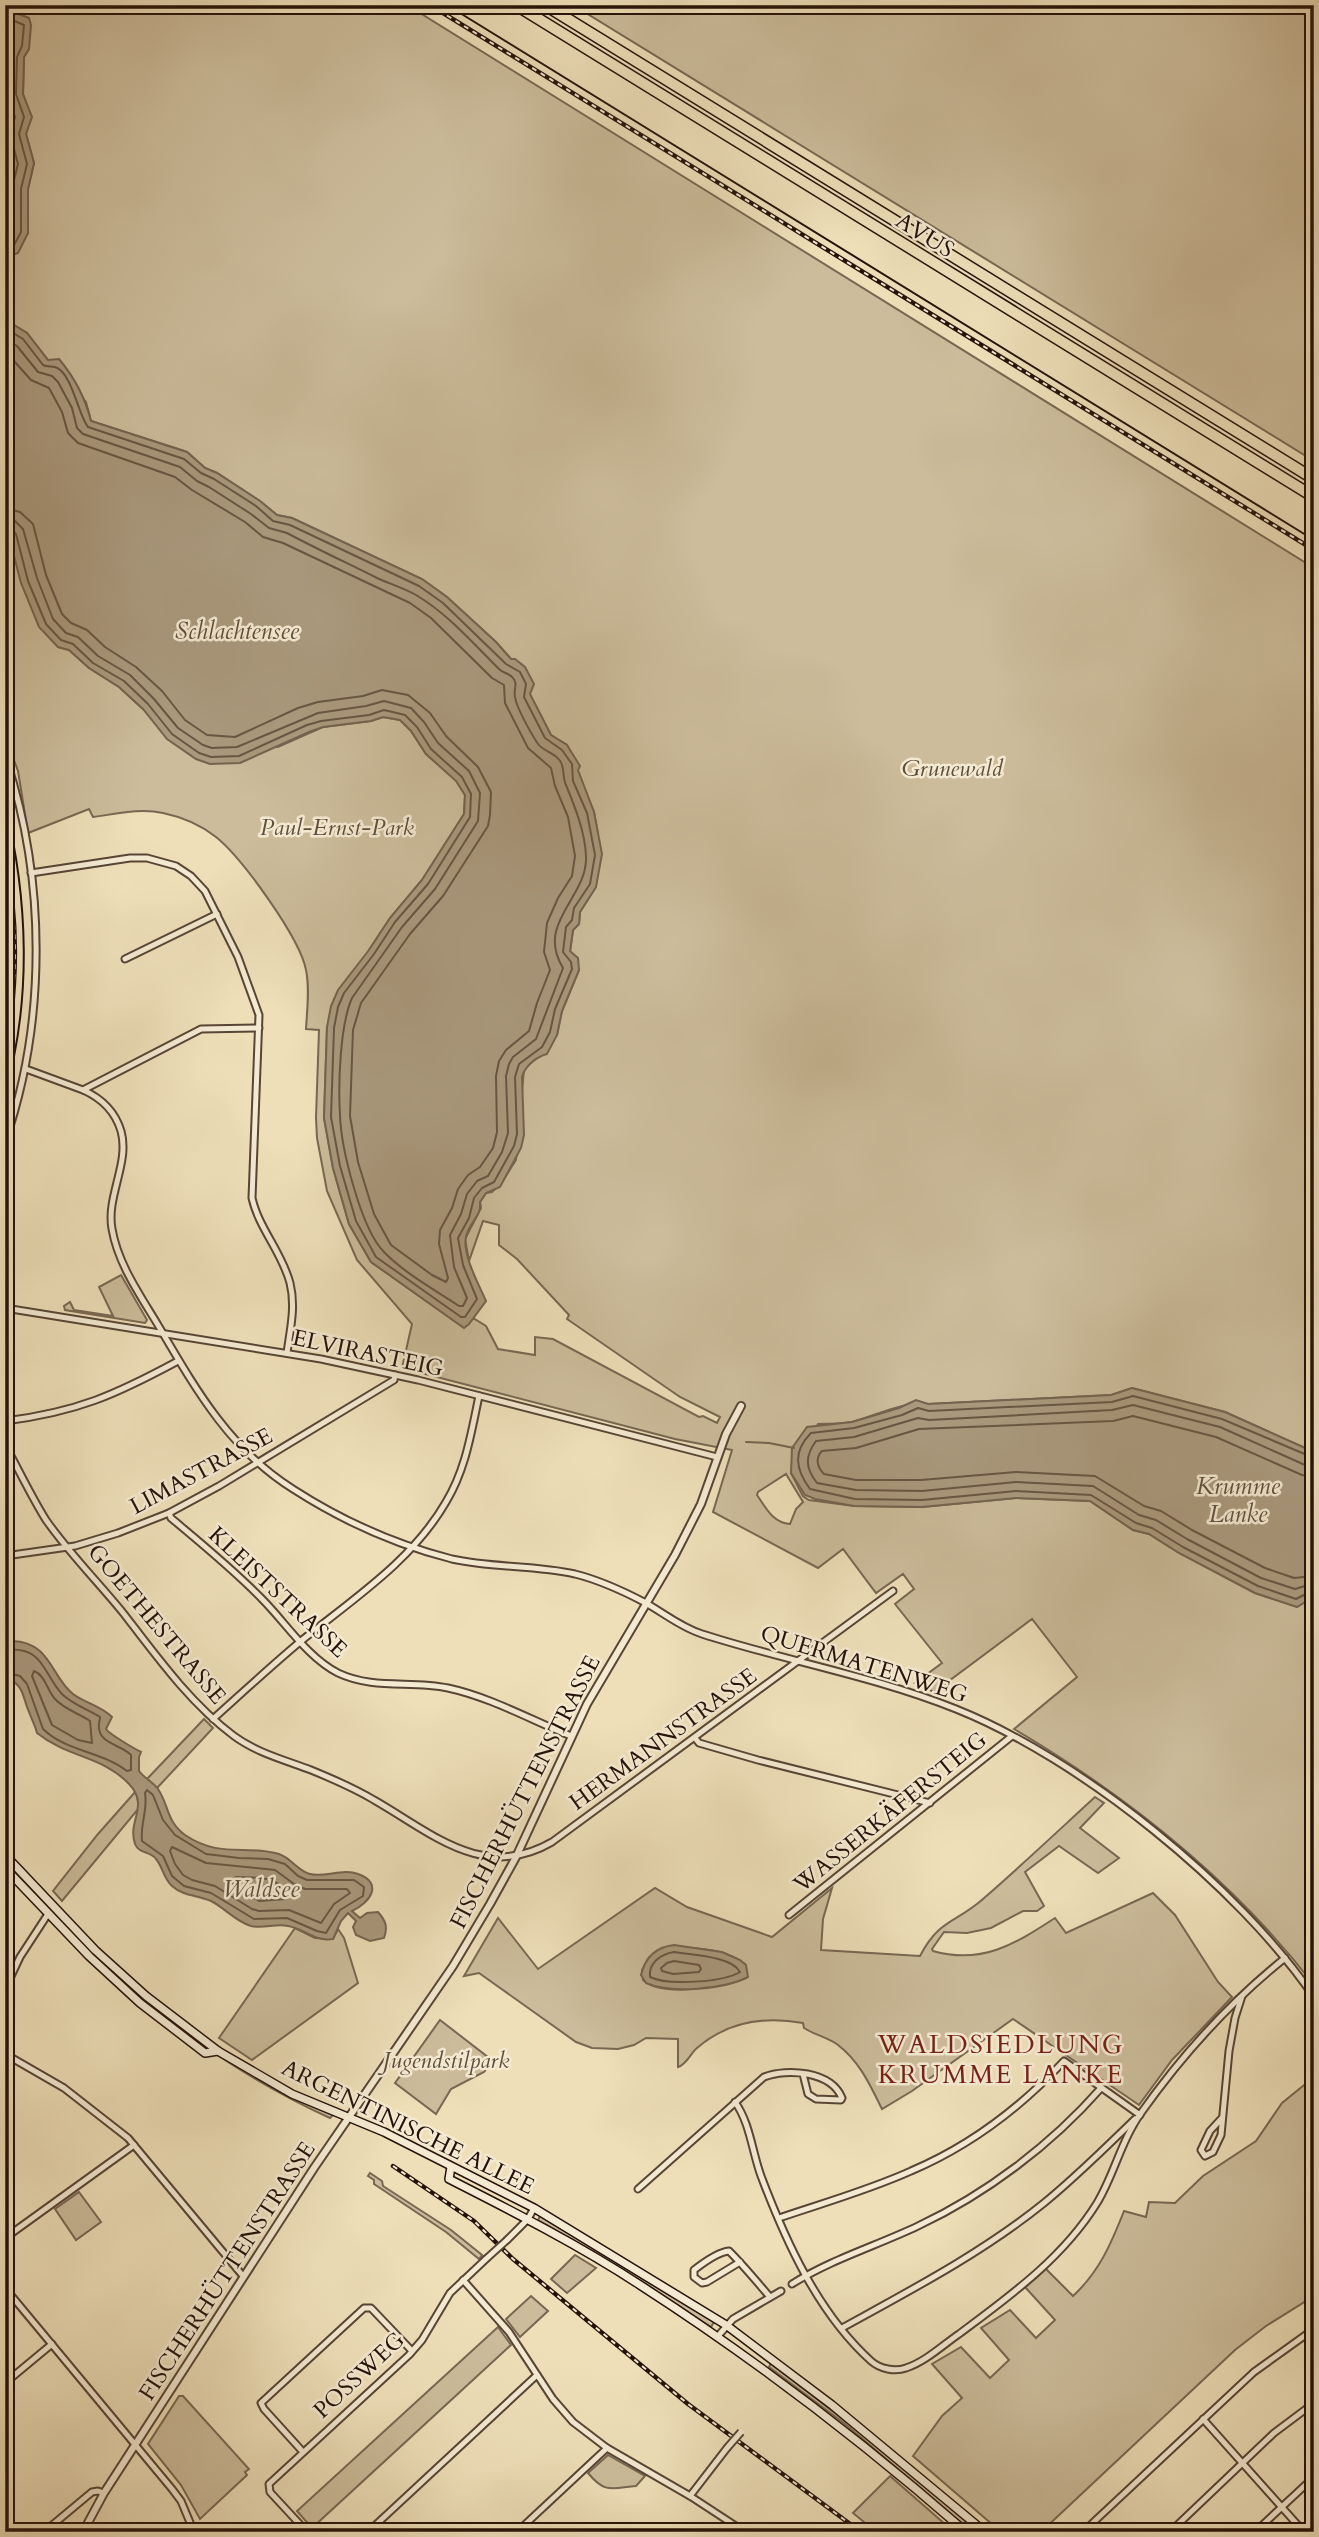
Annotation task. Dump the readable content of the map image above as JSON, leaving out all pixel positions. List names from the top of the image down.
{
  "streets": {
    "highway": ["AVUS"],
    "main road": ["ARGENTINISCHE ALLEE"],
    "street": [
      "ELVIRASTEIG",
      "LIMASTRASSE",
      "KLEISTSTRASSE",
      "GOETHESTRASSE",
      "QUERMATENWEG",
      "HERMANNSTRASSE",
      "FISCHERHÜTTENSTRASSE",
      "WASSERKÄFERSTEIG",
      "POSSWEG"
    ]
  },
  "crossings": [
    ["ELVIRASTEIG", "LIMASTRASSE"],
    ["ELVIRASTEIG", "QUERMATENWEG"],
    ["ELVIRASTEIG", "FISCHERHÜTTENSTRASSE"],
    ["LIMASTRASSE", "KLEISTSTRASSE"],
    ["LIMASTRASSE", "GOETHESTRASSE"],
    ["LIMASTRASSE", "QUERMATENWEG"],
    ["KLEISTSTRASSE", "FISCHERHÜTTENSTRASSE"],
    ["GOETHESTRASSE", "HERMANNSTRASSE"],
    ["GOETHESTRASSE", "FISCHERHÜTTENSTRASSE"],
    ["QUERMATENWEG", "HERMANNSTRASSE"],
    ["QUERMATENWEG", "FISCHERHÜTTENSTRASSE"],
    ["QUERMATENWEG", "WASSERKÄFERSTEIG"],
    ["HERMANNSTRASSE", "FISCHERHÜTTENSTRASSE"],
    ["FISCHERHÜTTENSTRASSE", "ARGENTINISCHE ALLEE"],
    ["ARGENTINISCHE ALLEE", "POSSWEG"]
  ],
  "districts": ["WALDSIEDLUNG KRUMME LANKE"],
  "water": ["Schlachtensee", "Krumme Lanke", "Waldsee"],
  "parks": ["Grunewald", "Paul-Ernst-Park", "Jugendstilpark"]
}
